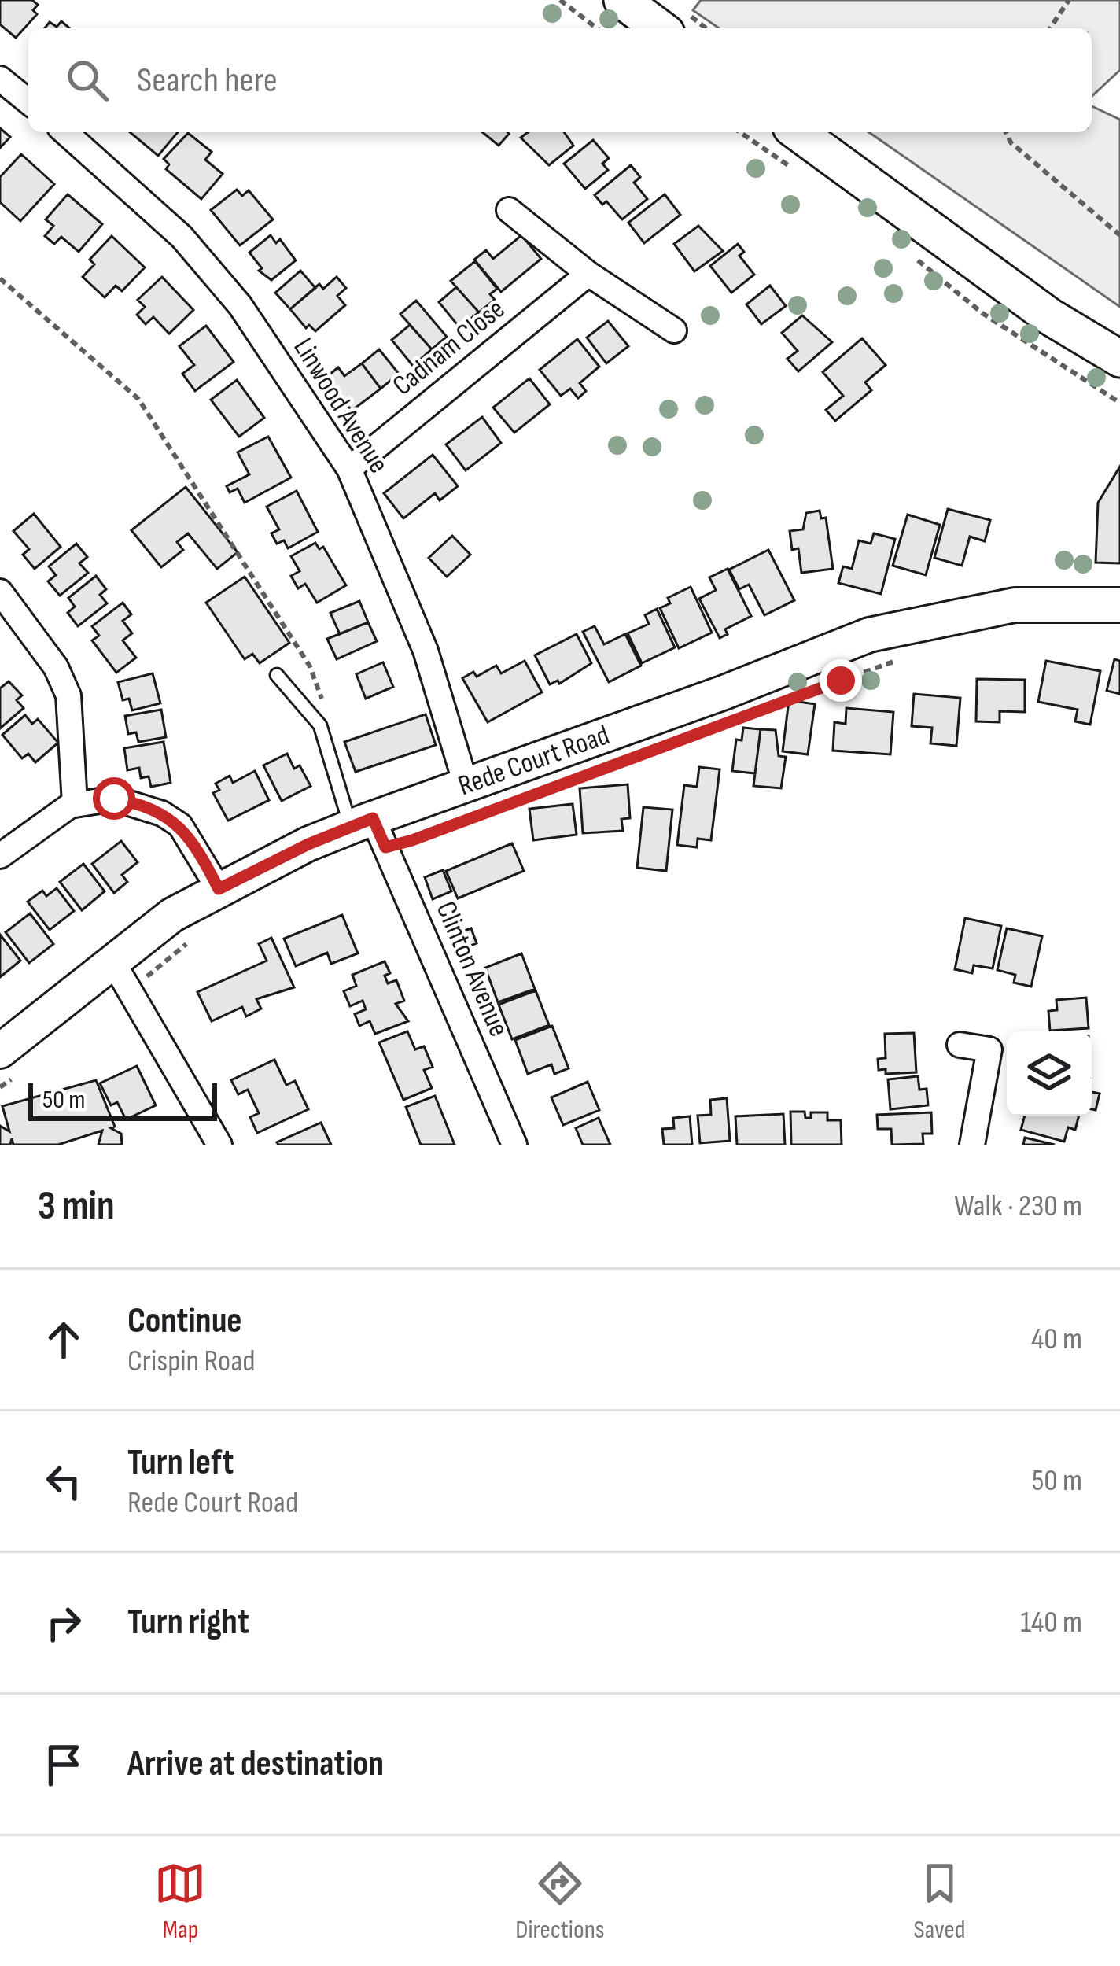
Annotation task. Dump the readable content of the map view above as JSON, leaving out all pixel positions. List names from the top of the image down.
{
  "streets": {
    "main road": ["Rede Court Road"],
    "street": ["Cadnam Close", "Linwood Avenue", "Clinton Avenue"]
  },
  "crossings": [
    ["Cadnam Close", "Linwood Avenue"],
    ["Linwood Avenue", "Rede Court Road"],
    ["Rede Court Road", "Clinton Avenue"]
  ],
  "scale_bar": "50 m",
  "page": {
    "search": "Search here",
    "scale": "50 m",
    "heading": ["3 min", "Walk · 230 m"],
    "list": [
      ["Continue", "Crispin Road", "40 m"],
      ["Turn left", "Rede Court Road", "50 m"],
      ["Turn right", "140 m"],
      "Arrive at destination"
    ],
    "nav": ["Map", "Directions", "Saved"]
  }
}
